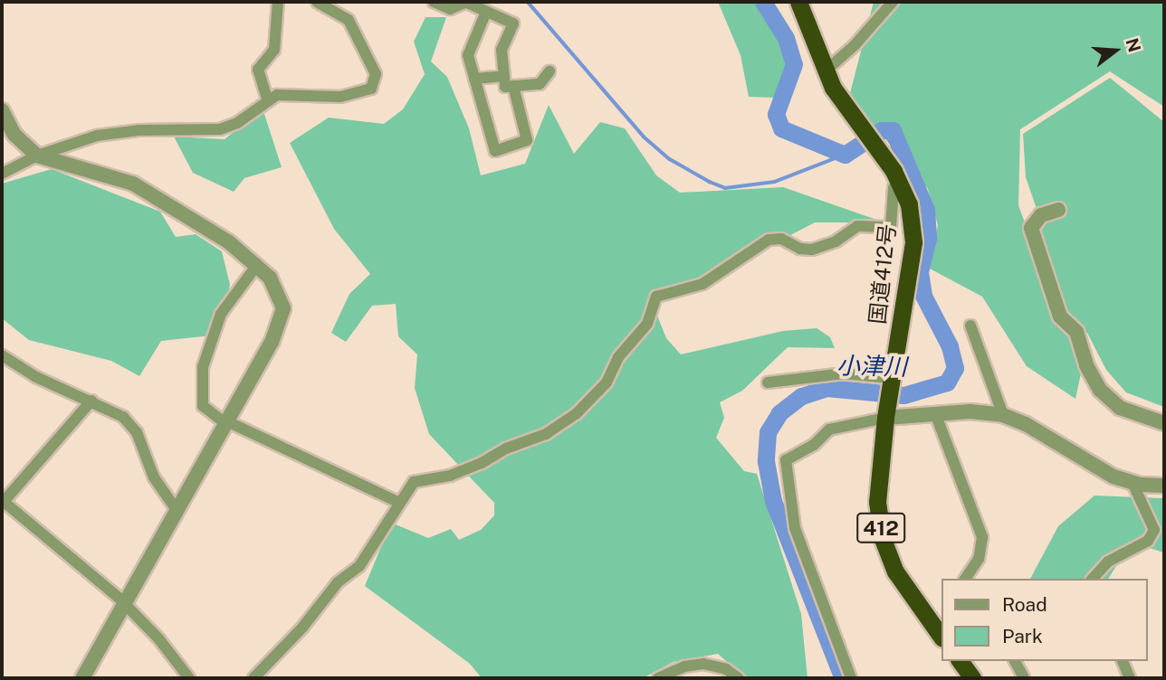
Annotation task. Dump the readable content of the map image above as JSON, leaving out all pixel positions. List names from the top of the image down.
{
  "streets": {
    "highway": ["国道412号", "412"]
  },
  "water": ["小津川"],
  "legend": ["Road", "Park"],
  "north": "right"
}
